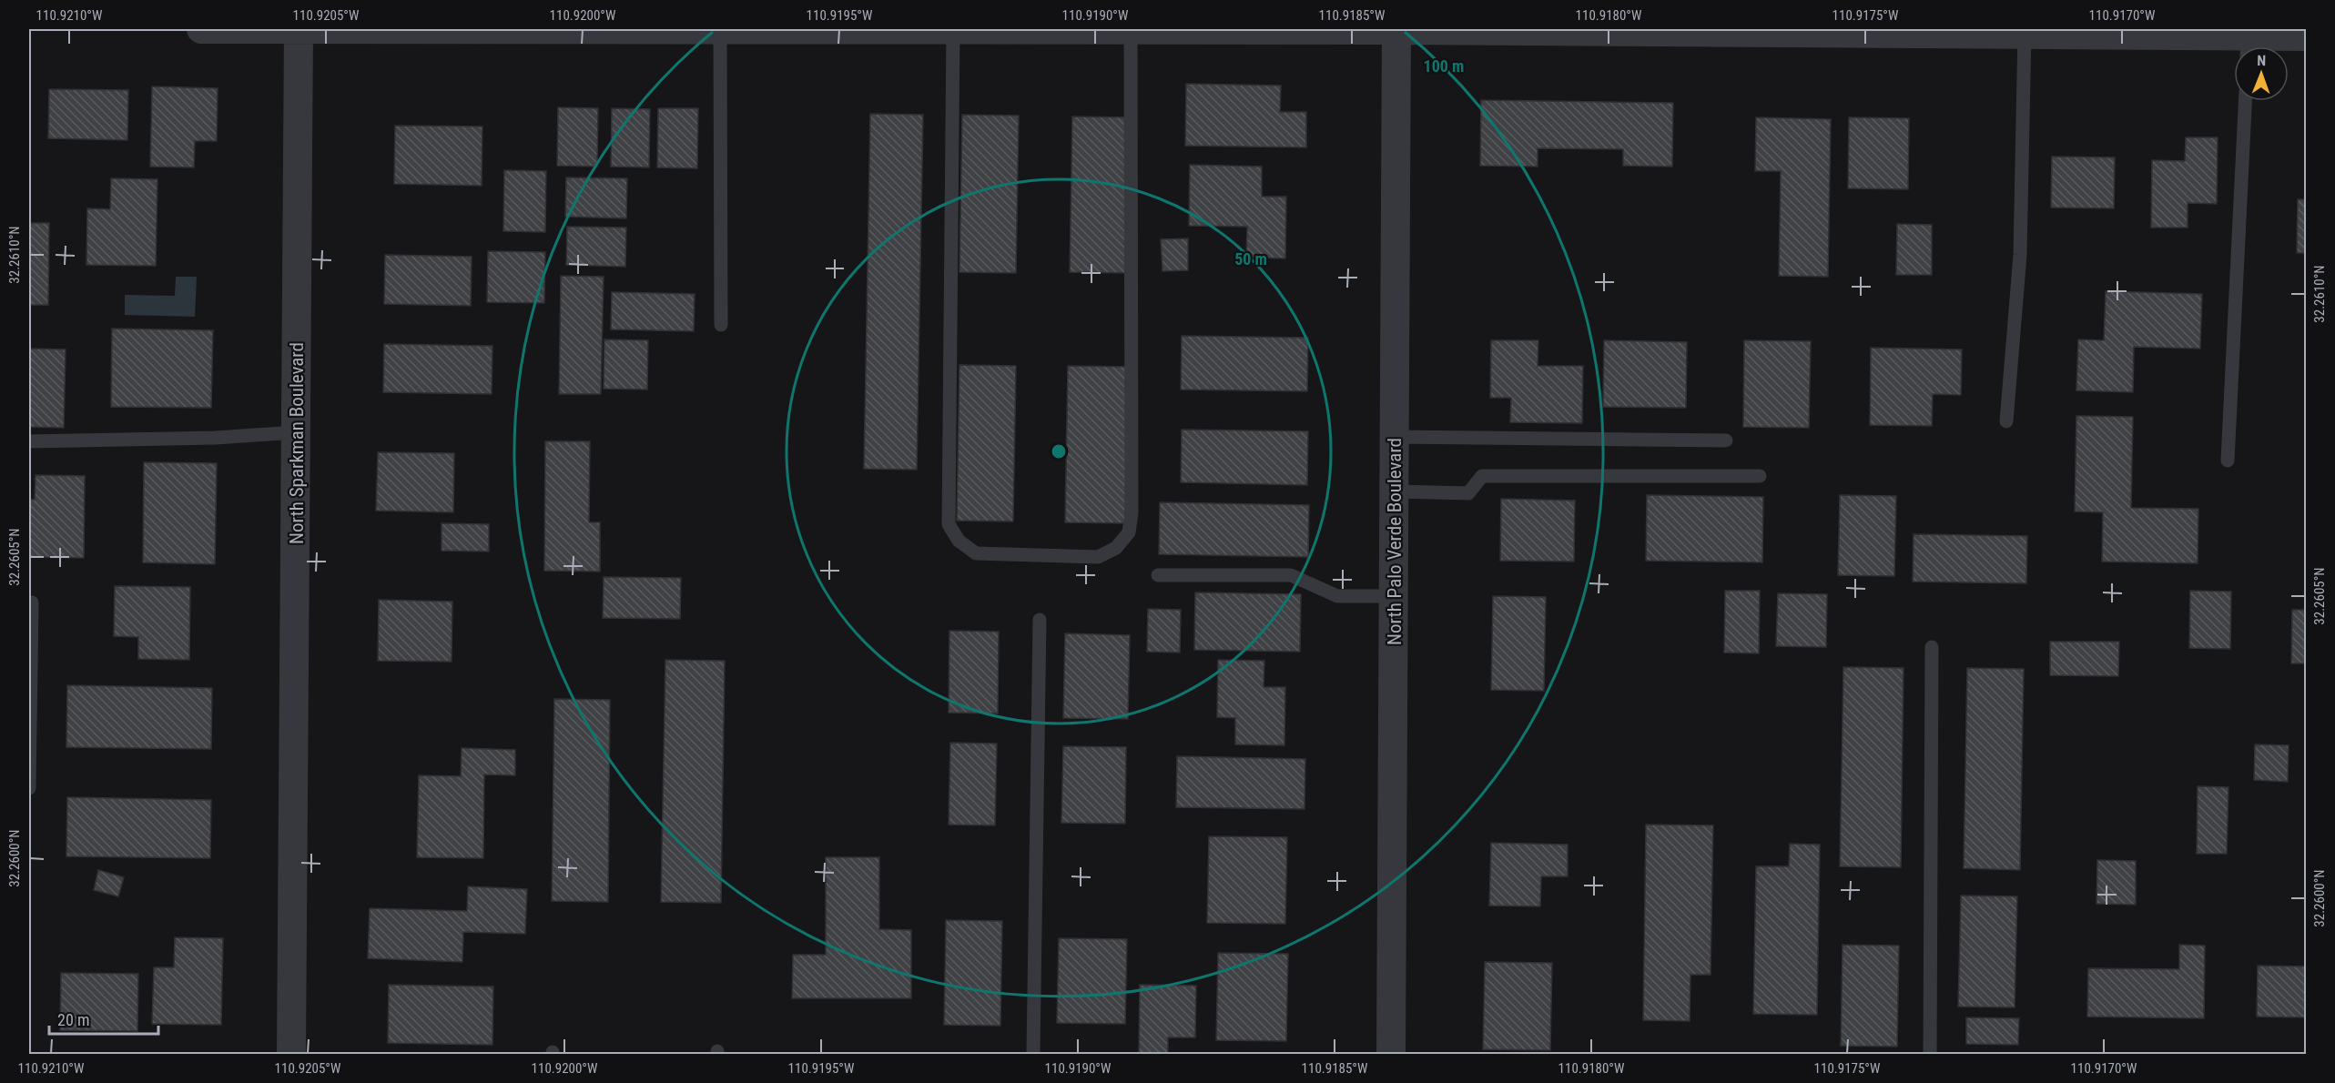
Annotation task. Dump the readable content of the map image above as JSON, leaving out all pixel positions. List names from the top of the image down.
{
  "streets": {
    "street": ["North Sparkman Boulevard", "North Palo Verde Boulevard"]
  },
  "scale_bar": "20 m",
  "north": "top",
  "coordinates": [
    "110.9210°W",
    "110.9205°W",
    "110.9200°W",
    "110.9195°W",
    "110.9190°W",
    "110.9185°W",
    "110.9180°W",
    "110.9175°W",
    "110.9170°W",
    "32.2610°N",
    "32.2605°N",
    "32.2600°N"
  ],
  "rings": ["100 m", "50 m"]
}
